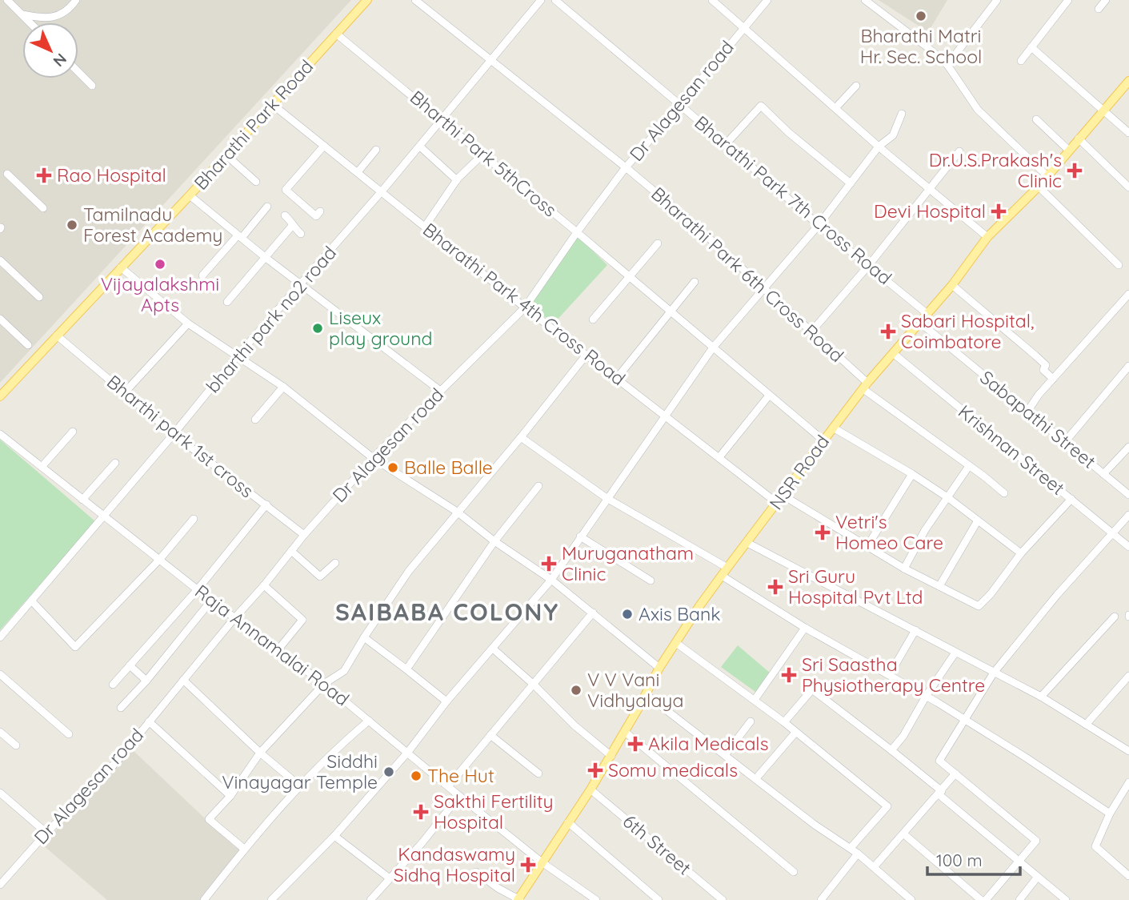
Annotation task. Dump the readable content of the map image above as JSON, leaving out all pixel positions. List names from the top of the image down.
{
  "streets": {
    "main road": ["Bharathi Park Road", "NSR Road"],
    "street": [
      "Dr Alagesan road",
      "Bharthi Park 5thCross",
      "Bharathi Park 7th Cross Road",
      "Bharathi Park 6th Cross Road",
      "Bharathi Park 4th Cross Road",
      "bharthi park no2 road",
      "Sabapathi Street",
      "Bharthi park 1st cross",
      "Krishnan Street",
      "Raja Annamalai Road",
      "6th Street"
    ]
  },
  "crossings": [
    ["Dr Alagesan road", "Bharthi Park 5thCross"],
    ["Dr Alagesan road", "Bharathi Park 7th Cross Road"],
    ["Dr Alagesan road", "Bharathi Park 6th Cross Road"],
    ["Dr Alagesan road", "Bharathi Park 4th Cross Road"],
    ["Dr Alagesan road", "Bharthi park 1st cross"],
    ["Dr Alagesan road", "Raja Annamalai Road"],
    ["Bharathi Park Road", "Bharthi Park 5thCross"],
    ["Bharathi Park Road", "Bharathi Park 4th Cross Road"],
    ["Bharathi Park Road", "Bharthi park 1st cross"],
    ["Bharthi Park 5thCross", "bharthi park no2 road"],
    ["Bharthi Park 5thCross", "NSR Road"],
    ["Bharathi Park 7th Cross Road", "NSR Road"],
    ["Bharathi Park 6th Cross Road", "bharthi park no2 road"],
    ["Bharathi Park 6th Cross Road", "NSR Road"],
    ["Bharathi Park 4th Cross Road", "bharthi park no2 road"],
    ["Bharathi Park 4th Cross Road", "NSR Road"],
    ["bharthi park no2 road", "Bharthi park 1st cross"],
    ["bharthi park no2 road", "Raja Annamalai Road"],
    ["Sabapathi Street", "NSR Road"],
    ["Krishnan Street", "NSR Road"],
    ["NSR Road", "Raja Annamalai Road"],
    ["NSR Road", "6th Street"]
  ],
  "districts": ["SAIBABA COLONY"],
  "places": {
    "other": [
      "Bharathi Matri Hr. Sec. School",
      "Tamilnadu Forest Academy",
      "Vijayalakshmi Apts",
      "Liseux play ground",
      "Balle Balle",
      "Axis Bank",
      "V V Vani Vidhyalaya",
      "Siddhi Vinayagar Temple",
      "The Hut"
    ],
    "health": [
      "Dr.U.S.Prakash's Clinic",
      "Rao Hospital",
      "Devi Hospital",
      "Sabari Hospital, Coimbatore",
      "Vetri's Homeo Care",
      "Muruganatham Clinic",
      "Sri Guru Hospital Pvt Ltd",
      "Sri Saastha Physiotherapy Centre",
      "Akila Medicals",
      "Somu medicals",
      "Sakthi Fertility Hospital",
      "Kandaswamy Sidhq Hospital"
    ]
  },
  "scale_bar": "100 m",
  "north": "bottom right"
}
